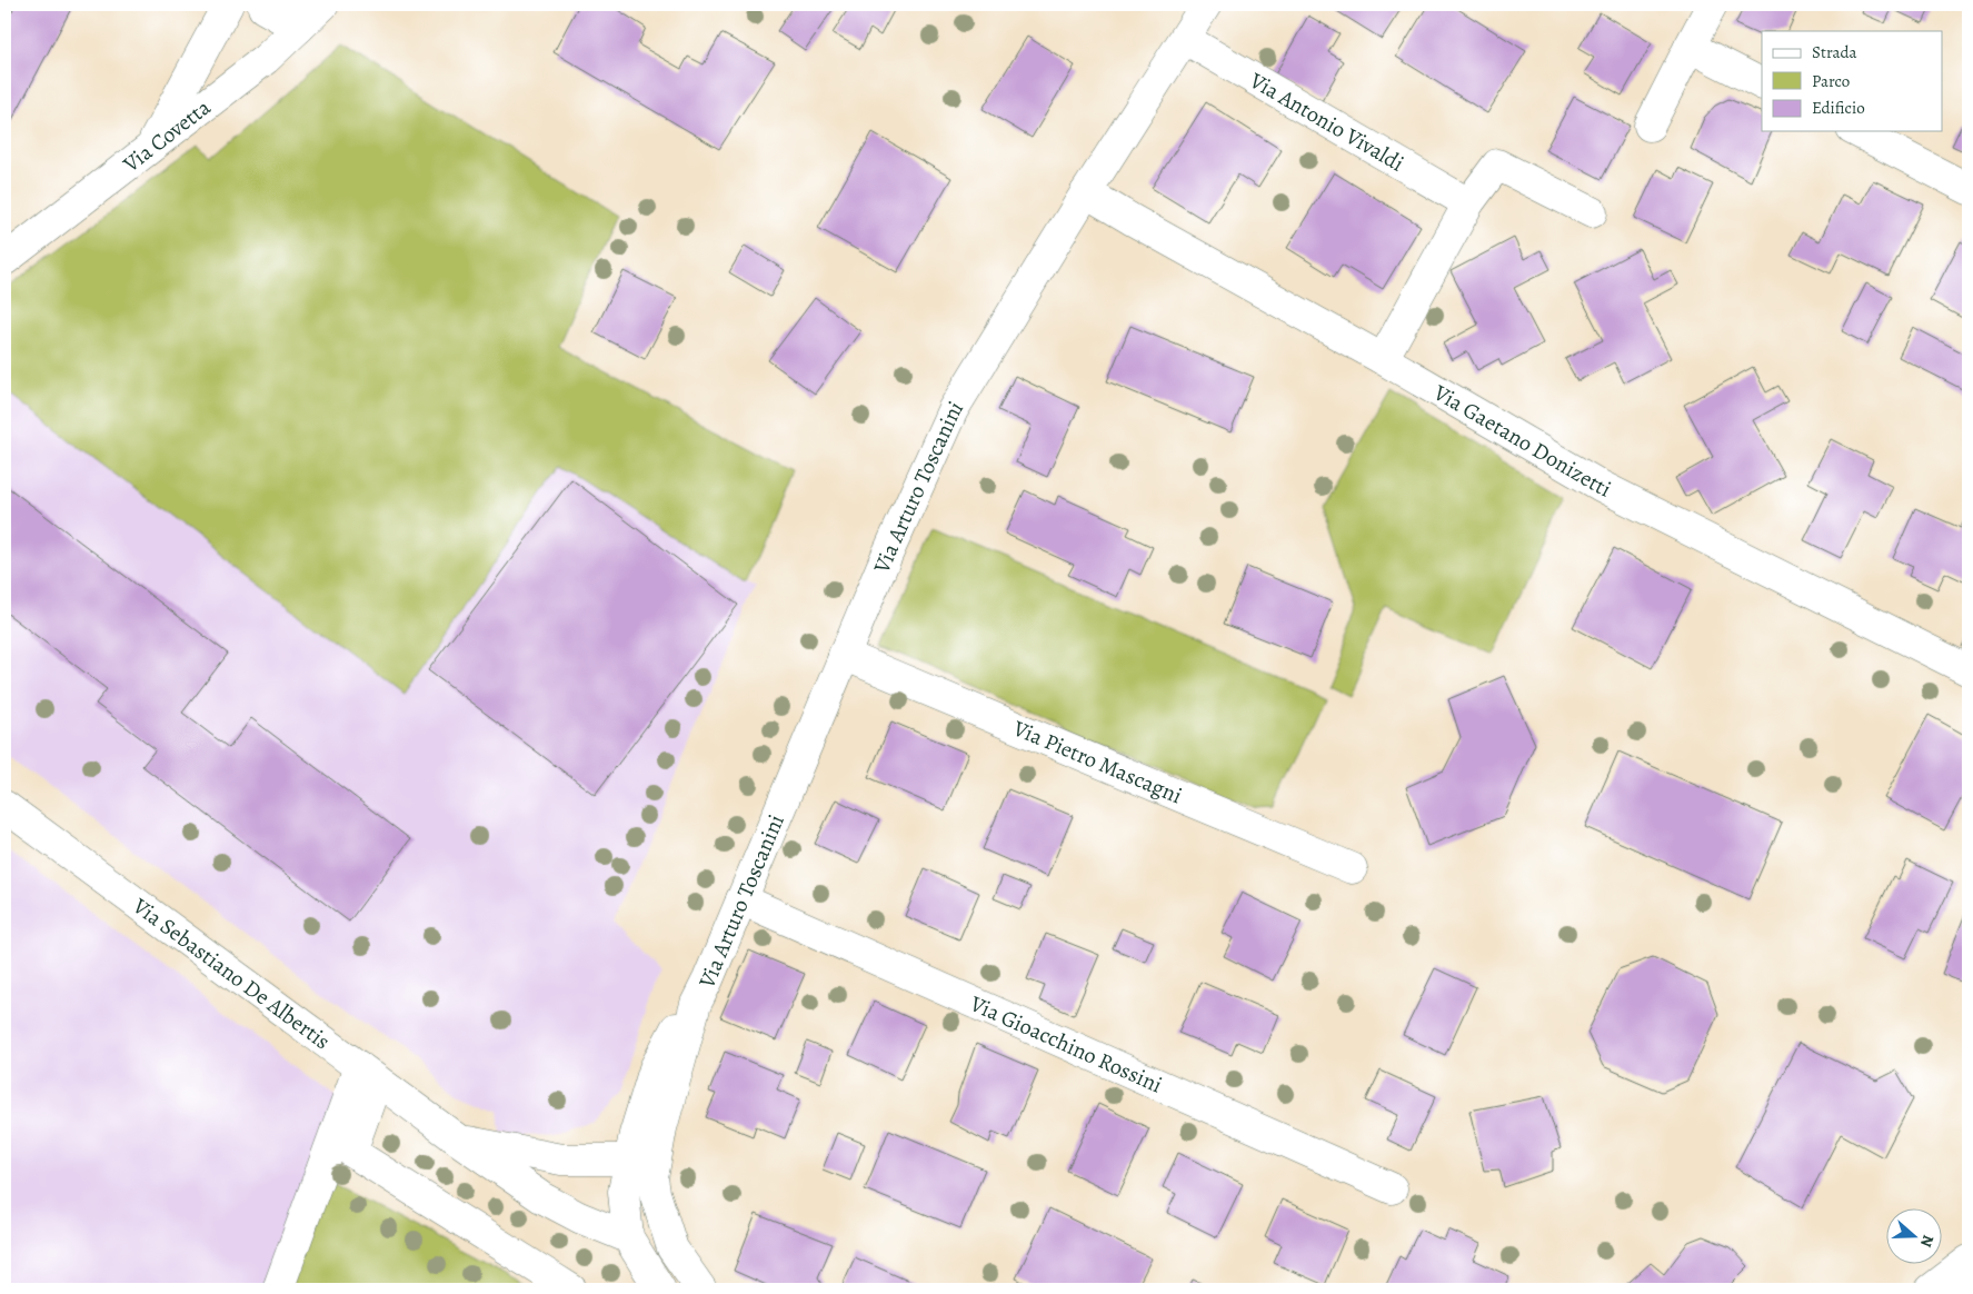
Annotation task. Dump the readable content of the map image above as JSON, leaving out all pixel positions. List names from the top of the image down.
{
  "streets": {
    "street": [
      "Via Antonio Vivaldi",
      "Via Covetta",
      "Via Gaetano Donizetti",
      "Via Arturo Toscanini",
      "Via Pietro Mascagni",
      "Via Sebastiano De Albertis",
      "Via Gioacchino Rossini"
    ]
  },
  "crossings": [
    ["Via Antonio Vivaldi", "Via Arturo Toscanini"],
    ["Via Gaetano Donizetti", "Via Arturo Toscanini"],
    ["Via Arturo Toscanini", "Via Pietro Mascagni"],
    ["Via Arturo Toscanini", "Via Sebastiano De Albertis"],
    ["Via Arturo Toscanini", "Via Gioacchino Rossini"]
  ],
  "legend": ["Strada", "Parco", "Edificio"],
  "north": "right"
}
